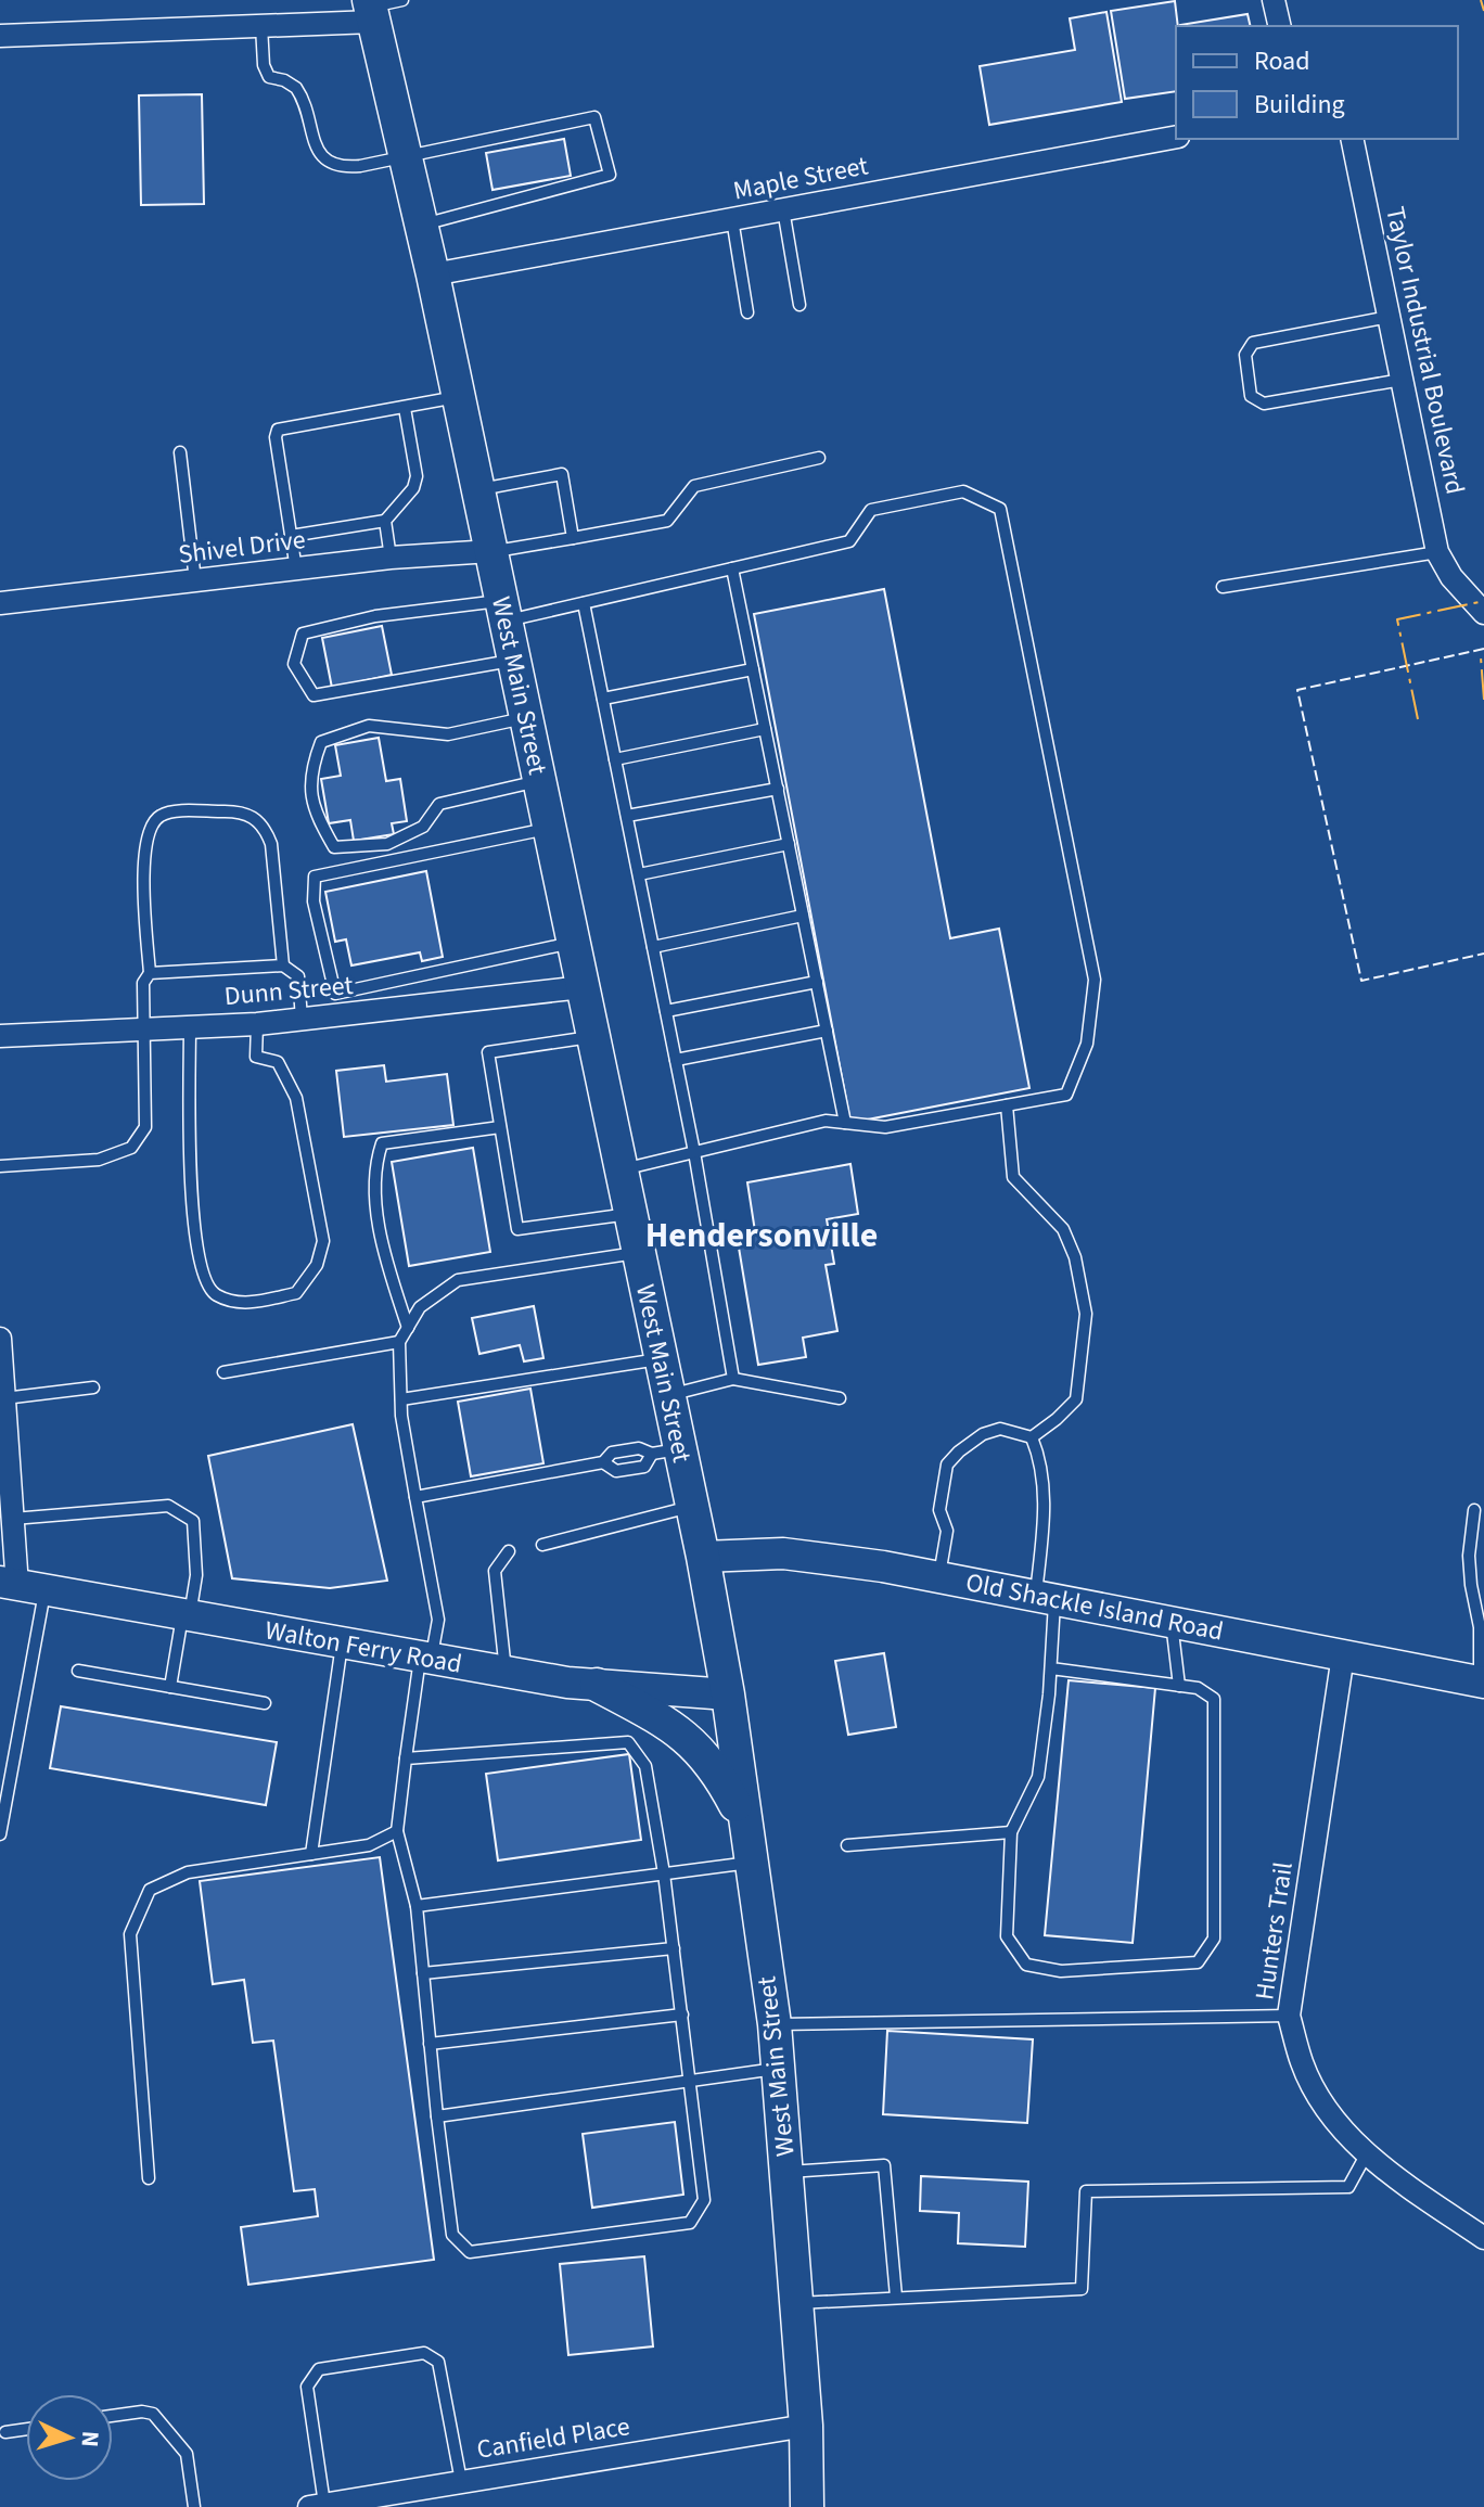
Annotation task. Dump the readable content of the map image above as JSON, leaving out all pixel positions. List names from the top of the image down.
{
  "streets": {
    "main road": ["West Main Street"],
    "street": [
      "Maple Street",
      "Taylor Industrial Boulevard",
      "Shivel Drive",
      "Dunn Street",
      "Old Shackle Island Road",
      "Walton Ferry Road",
      "Hunters Trail",
      "Canfield Place"
    ]
  },
  "crossings": [
    ["Maple Street", "West Main Street"],
    ["Shivel Drive", "West Main Street"],
    ["West Main Street", "Dunn Street"],
    ["West Main Street", "Old Shackle Island Road"],
    ["West Main Street", "Walton Ferry Road"],
    ["West Main Street", "Canfield Place"],
    ["Old Shackle Island Road", "Hunters Trail"]
  ],
  "districts": ["Hendersonville"],
  "legend": ["Road", "Building"],
  "north": "right"
}
